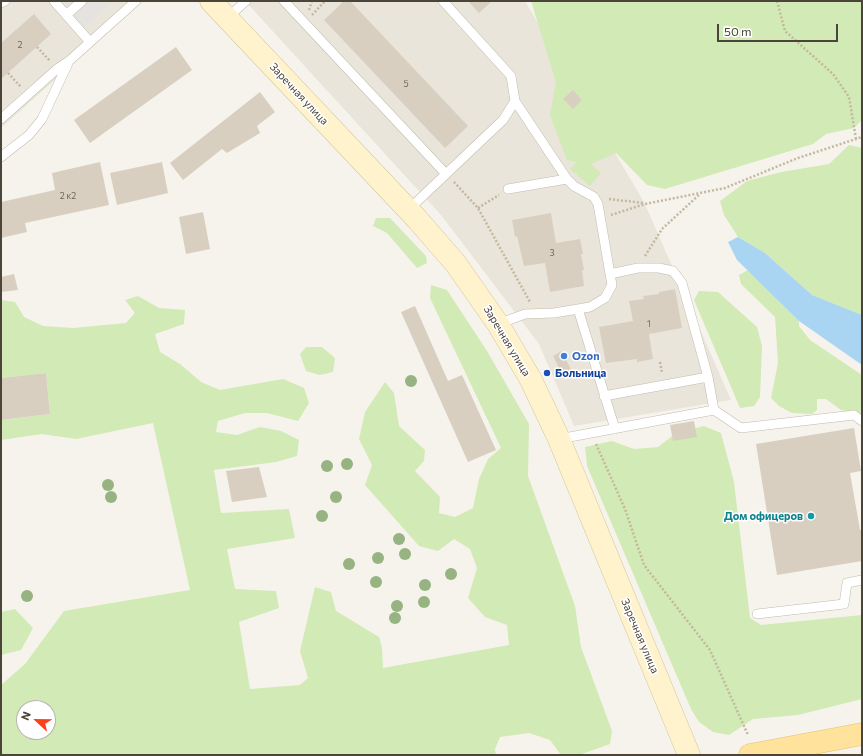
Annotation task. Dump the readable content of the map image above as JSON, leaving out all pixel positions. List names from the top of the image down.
{
  "streets": {
    "main road": ["Заречная улица"]
  },
  "places": ["Ozon", "Больница", "Дом офицеров"],
  "house_numbers": [
    "2",
    "5",
    "2 к2",
    "3",
    "1"
  ],
  "scale_bar": "50 m",
  "north": "left"
}
